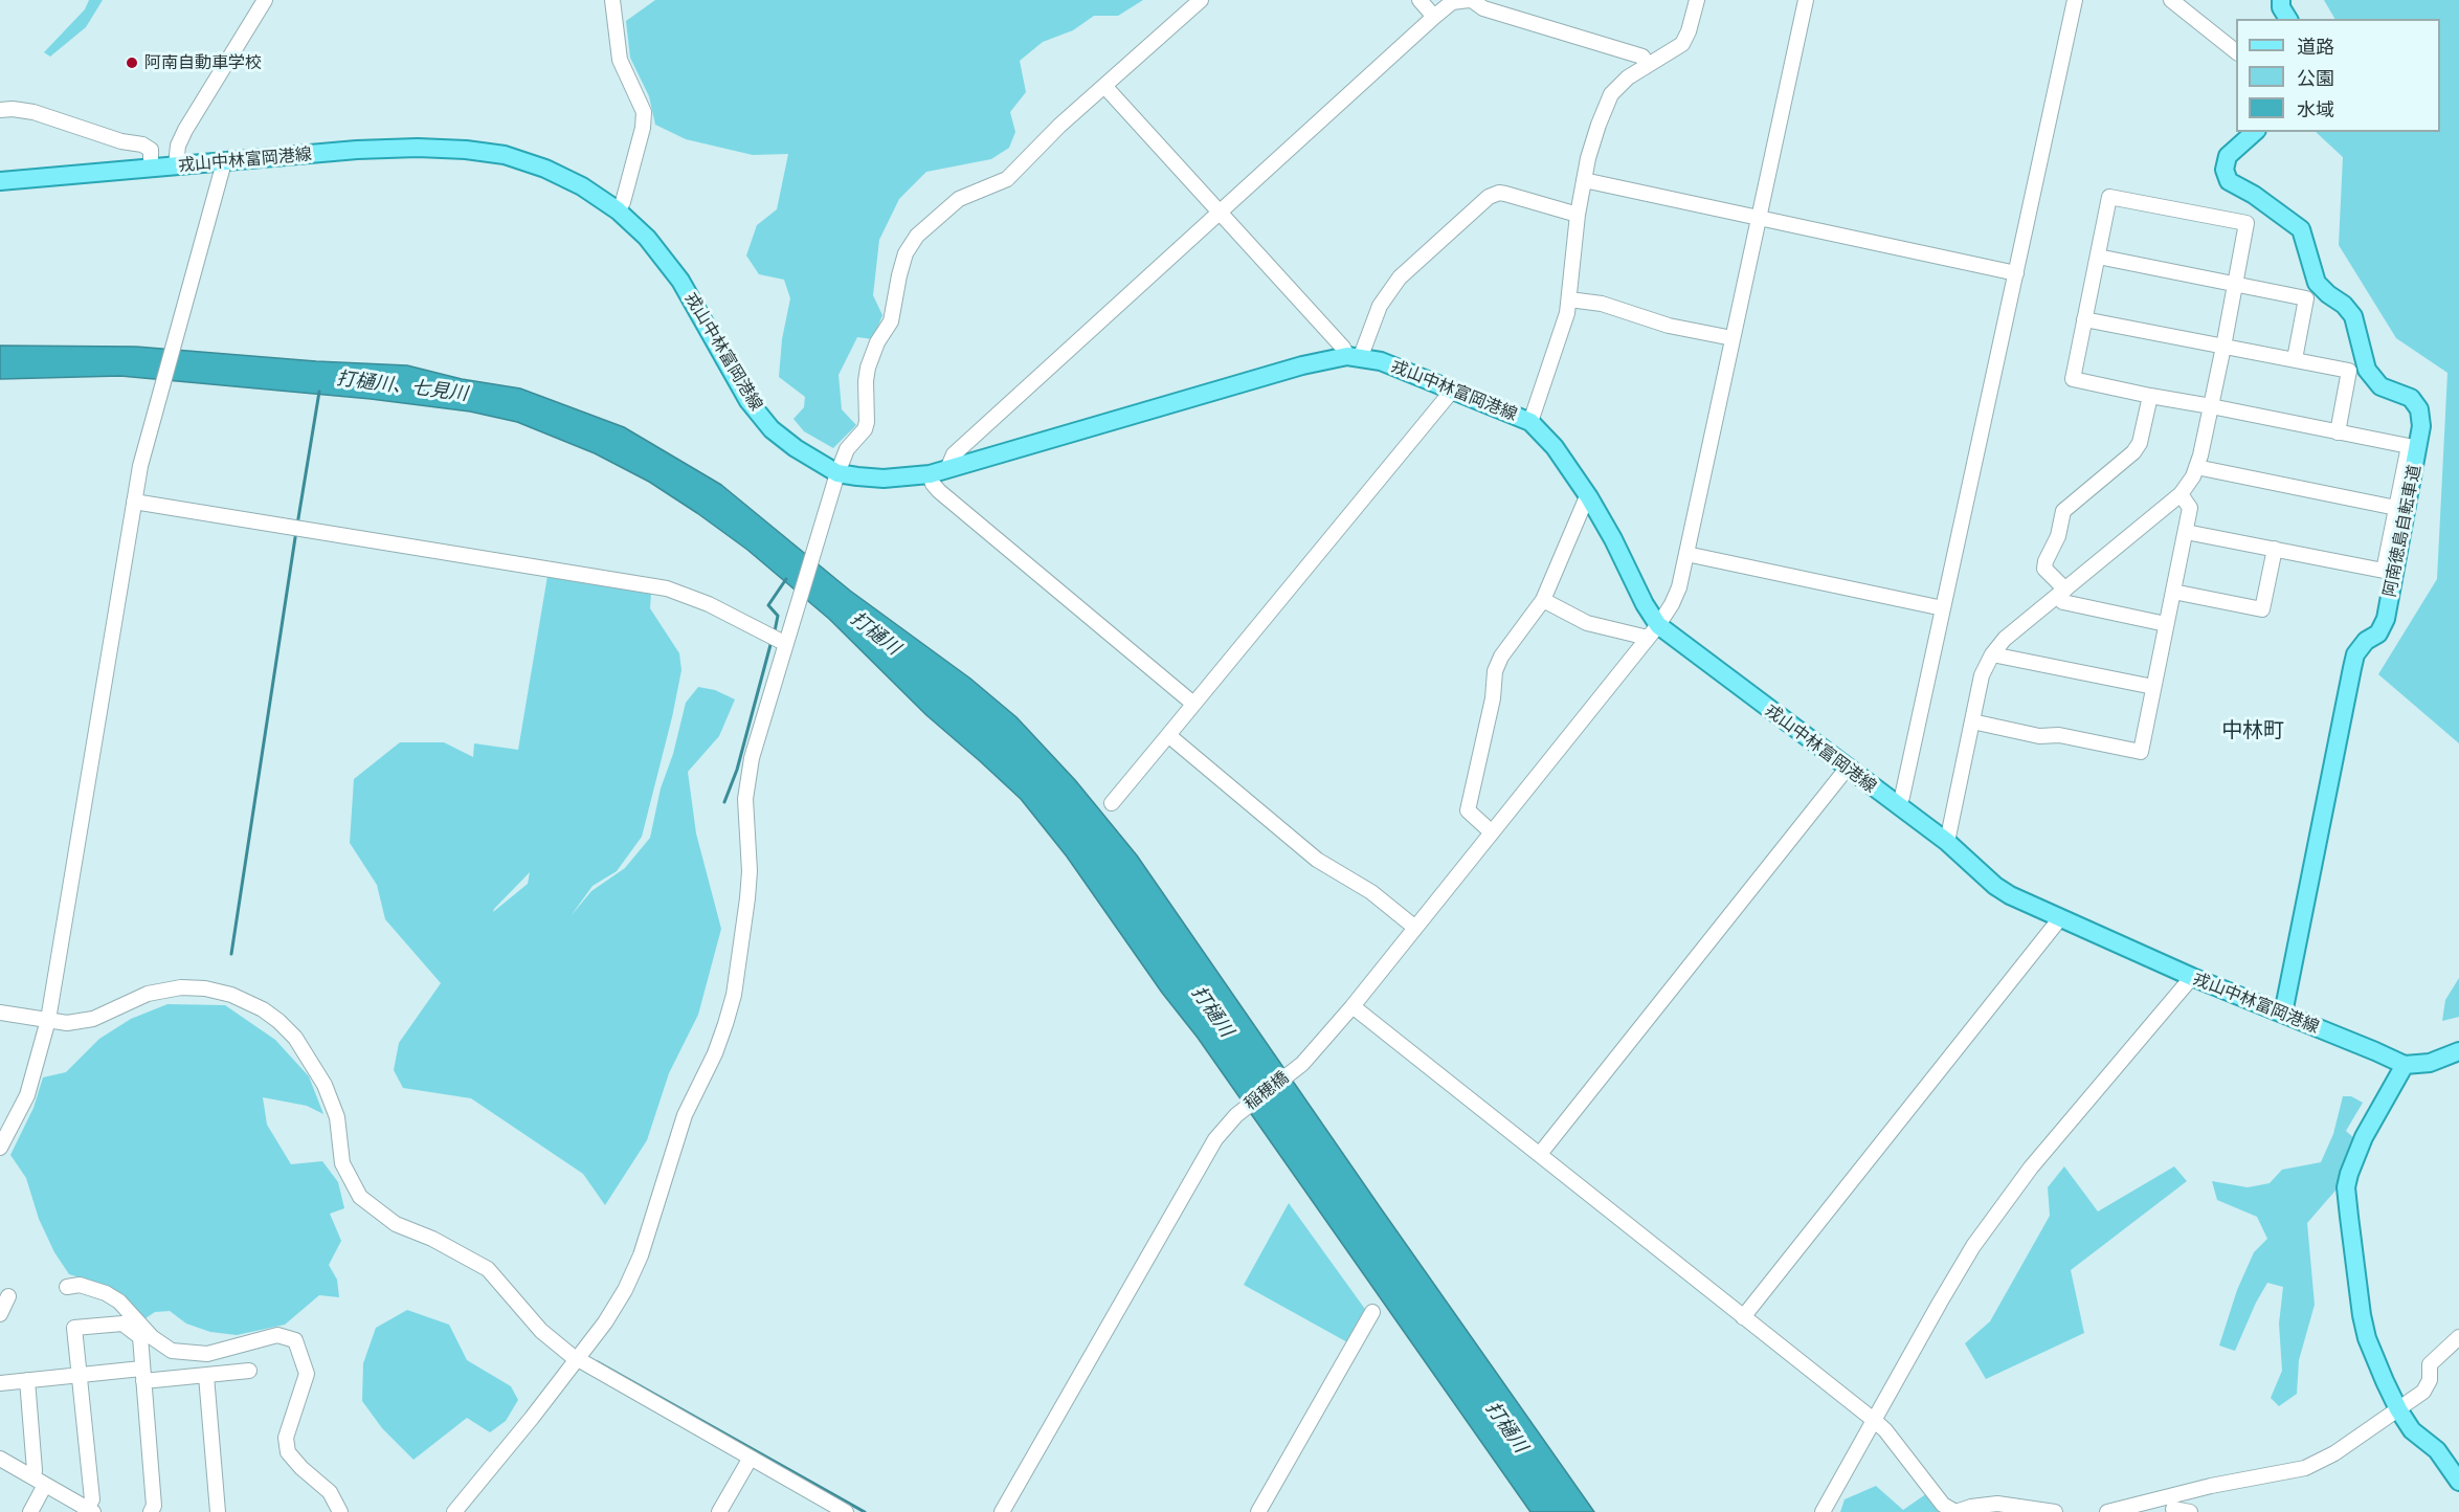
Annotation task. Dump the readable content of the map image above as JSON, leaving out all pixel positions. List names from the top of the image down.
{
  "streets": {
    "main road": ["戎山中林富岡港線", "阿南徳島自転車道"],
    "street": ["稲穂橋"]
  },
  "crossings": [
    ["戎山中林富岡港線", "阿南徳島自転車道"],
    ["戎山中林富岡港線", "稲穂橋"]
  ],
  "districts": ["中林町"],
  "water": ["打樋川、七見川", "打樋川"],
  "places": ["阿南自動車学校"],
  "legend": ["道路", "公園", "水域"]
}
